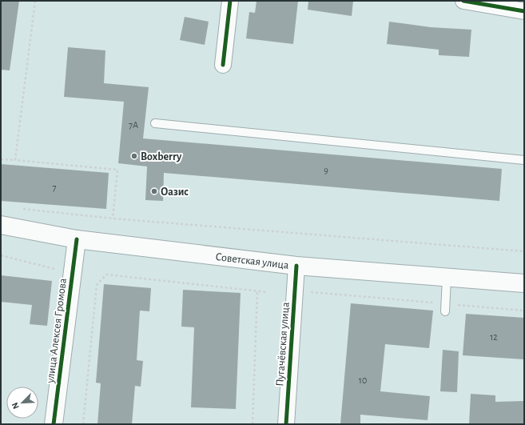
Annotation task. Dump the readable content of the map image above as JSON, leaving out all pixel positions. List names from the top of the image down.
{
  "streets": {
    "main road": ["Советская улица", "улица Алексея Громова"],
    "street": ["Пугачёвская улица"]
  },
  "crossings": [
    ["Советская улица", "улица Алексея Громова"],
    ["Советская улица", "Пугачёвская улица"]
  ],
  "places": ["Boxberry", "Оазис"],
  "house_numbers": [
    "7А",
    "9",
    "7",
    "12",
    "10"
  ],
  "north": "bottom left"
}
